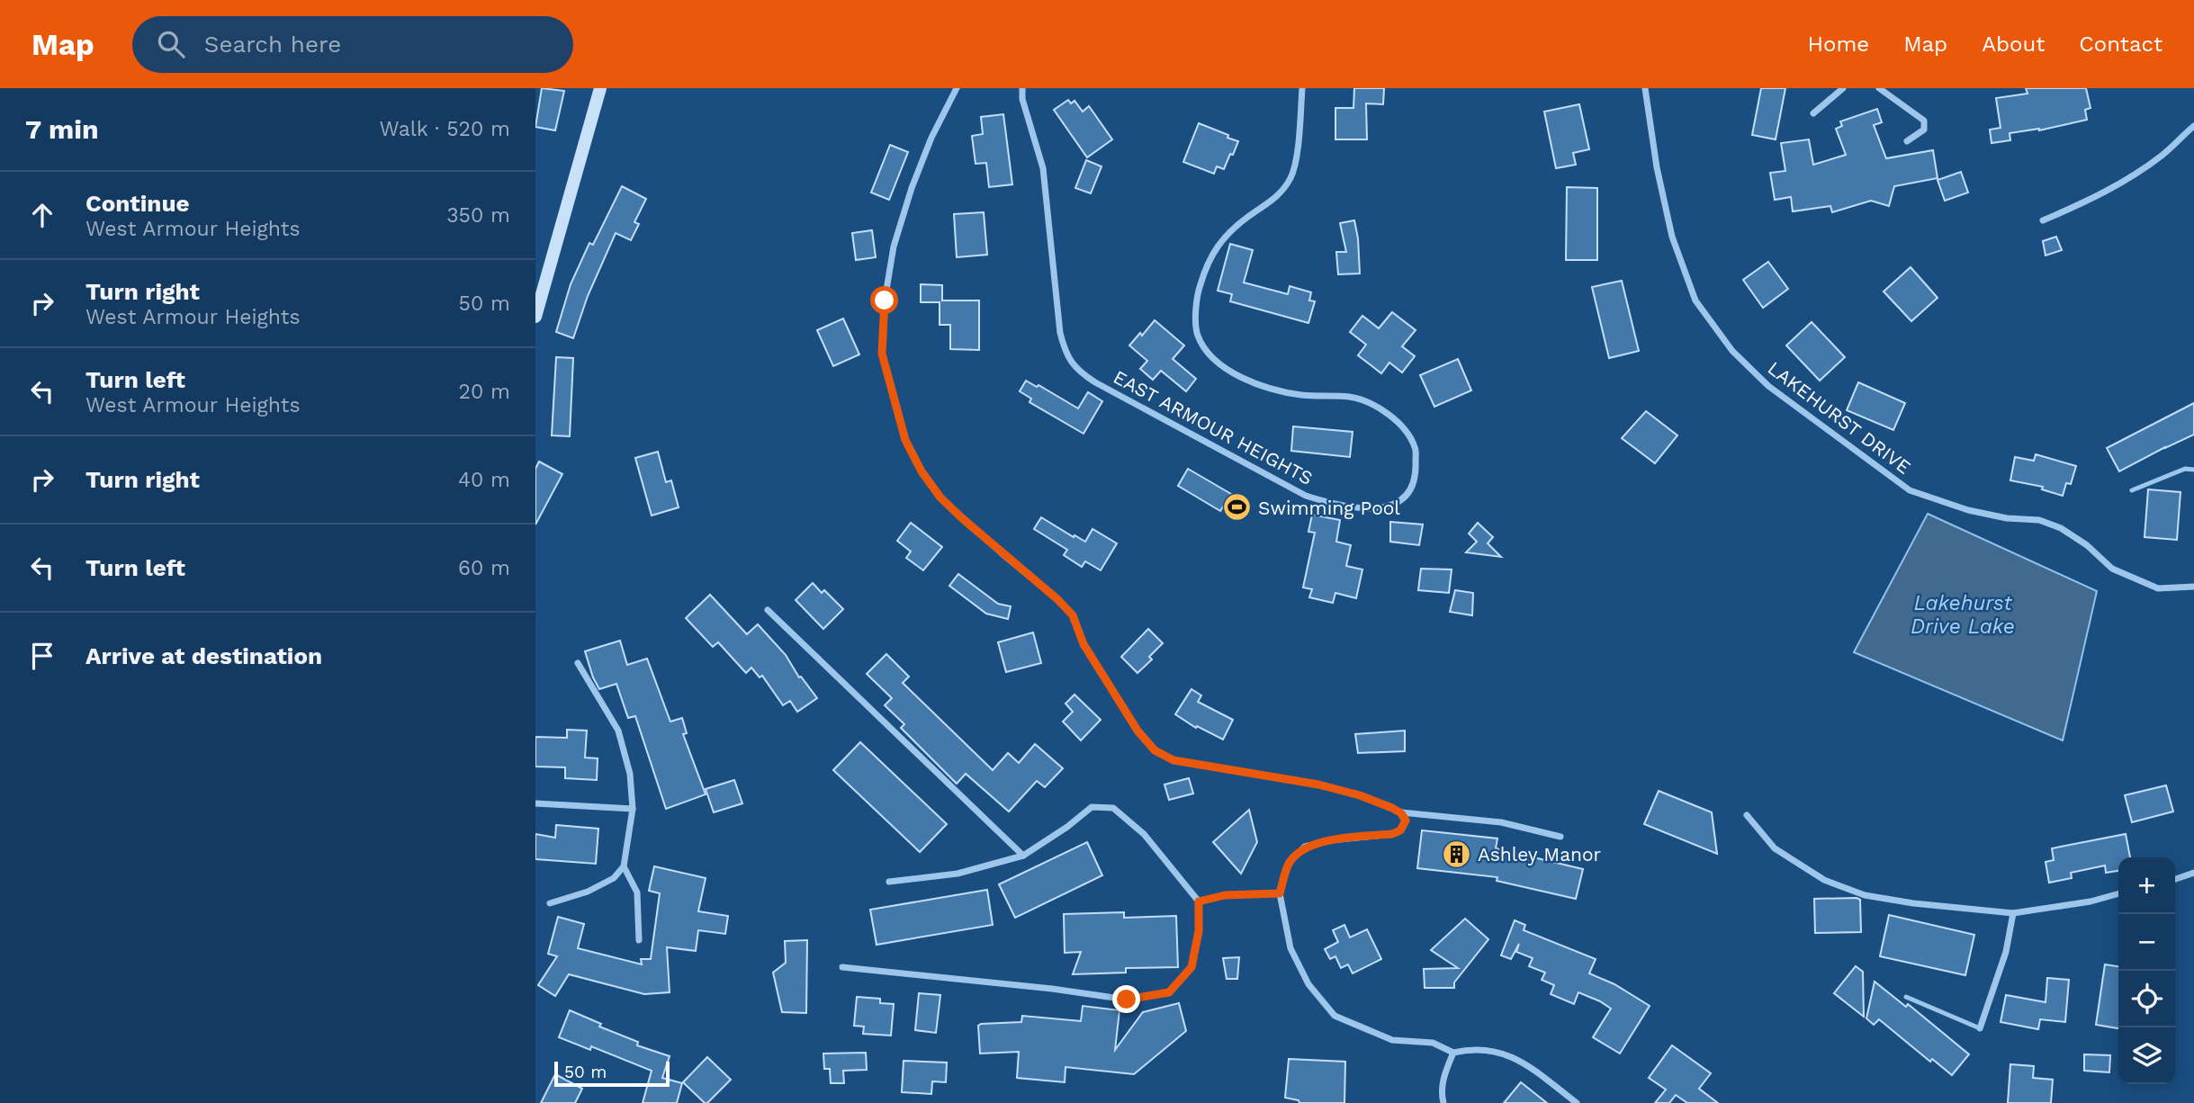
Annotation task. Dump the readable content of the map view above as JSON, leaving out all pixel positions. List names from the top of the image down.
{
  "streets": {
    "street": ["LAKEHURST DRIVE", "EAST ARMOUR HEIGHTS"]
  },
  "water": ["Lakehurst Drive Lake"],
  "places": {
    "sports": ["Swimming Pool"],
    "building": ["Ashley Manor"]
  },
  "scale_bar": "50 m",
  "page": {
    "header": "Map",
    "search": "Search here",
    "nav": [
      "Home",
      "Map",
      "About",
      "Contact"
    ],
    "heading": ["7 min", "Walk · 520 m"],
    "list": [
      ["Continue", "West Armour Heights", "350 m"],
      ["Turn right", "West Armour Heights", "50 m"],
      ["Turn left", "West Armour Heights", "20 m"],
      ["Turn right", "40 m"],
      ["Turn left", "60 m"],
      "Arrive at destination"
    ],
    "map_buttons": ["+", "−"],
    "scale": "50 m"
  }
}
